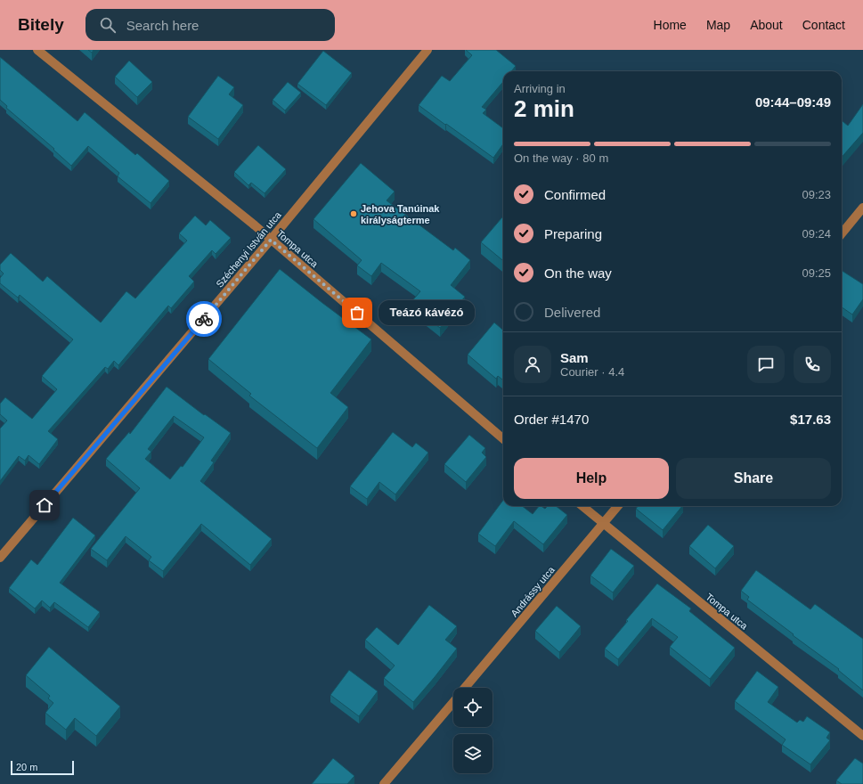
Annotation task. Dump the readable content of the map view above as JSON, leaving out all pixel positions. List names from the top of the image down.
{
  "streets": {
    "street": ["Tompa utca", "Széchenyi István utca", "Andrássy utca"]
  },
  "crossings": [
    ["Tompa utca", "Széchenyi István utca"],
    ["Tompa utca", "Andrássy utca"]
  ],
  "places": ["Jehova Tanúinak királyságterme", "Teázó kávézó"],
  "scale_bar": "20 m",
  "page": {
    "header": "Bitely",
    "search": "Search here",
    "nav": [
      "Home",
      "Map",
      "About",
      "Contact"
    ],
    "heading": ["2 min", "Arriving in", "09:44–09:49"],
    "panel": [
      "Sam",
      "Courier · 4.4",
      "Order #1470",
      "$17.63"
    ],
    "bar": "On the way · 80 m",
    "list": [
      ["Confirmed", "09:23"],
      ["Preparing", "09:24"],
      ["On the way", "09:25"],
      "Delivered"
    ],
    "bubble": "Teázó kávézó",
    "buttons": ["Help", "Share"],
    "scale": "20 m"
  }
}
